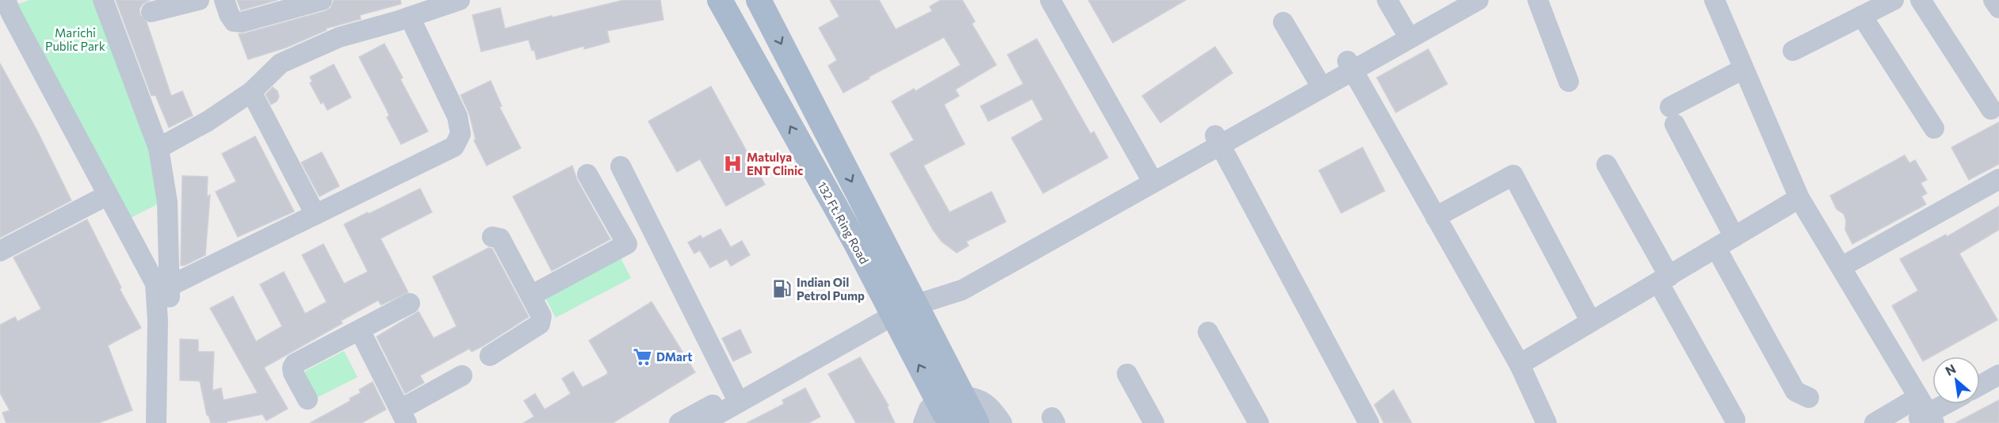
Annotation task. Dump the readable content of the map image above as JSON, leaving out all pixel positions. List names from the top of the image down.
{
  "streets": {
    "main road": ["132 Ft. Ring Road"]
  },
  "parks": ["Marichi Public Park"],
  "places": {
    "hospital": ["Matulya ENT Clinic"],
    "fuel station": ["Indian Oil Petrol Pump"],
    "supermarket": ["DMart"]
  },
  "north": "top left"
}
